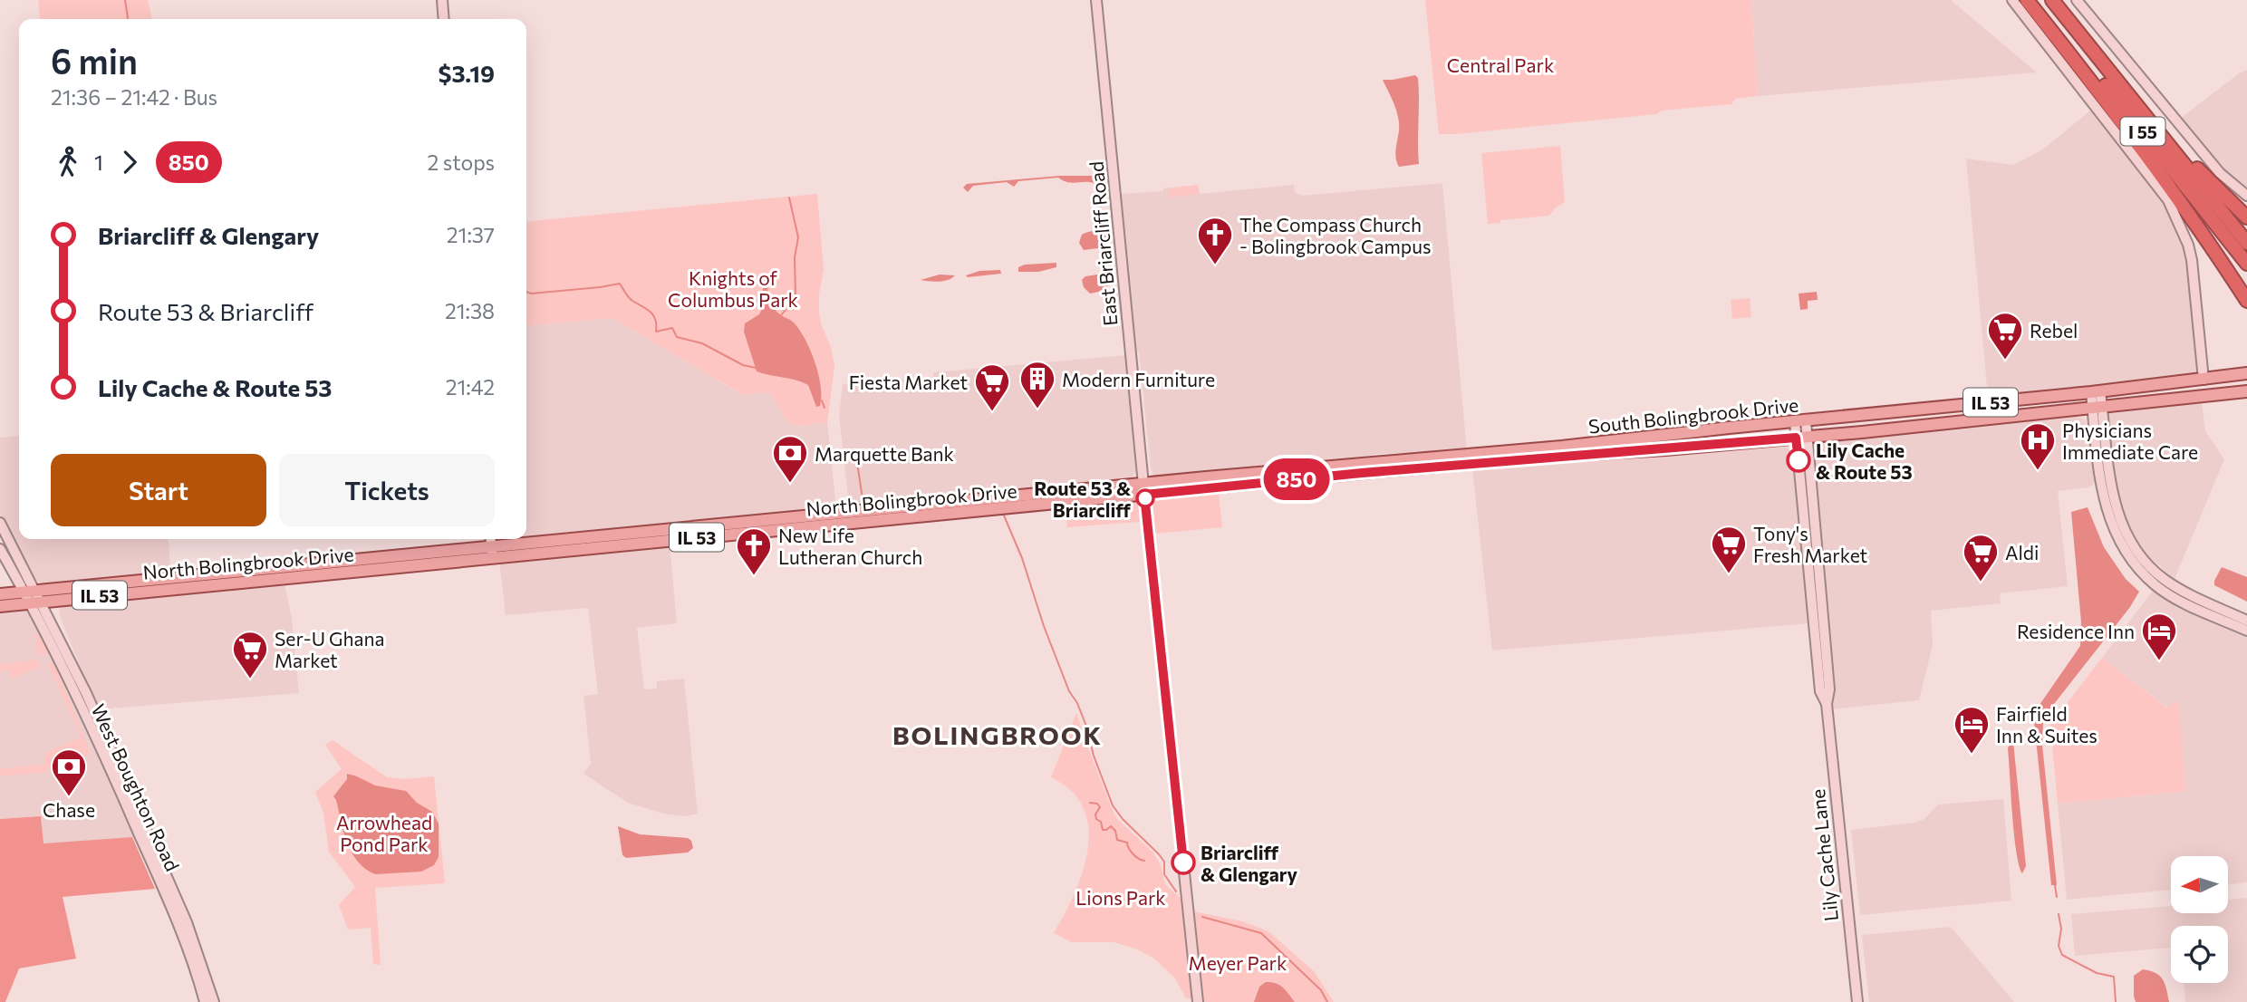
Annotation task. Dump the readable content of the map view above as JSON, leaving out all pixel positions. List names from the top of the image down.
{
  "streets": {
    "highway": ["I 55"],
    "main road": ["IL 53", "South Bolingbrook Drive", "North Bolingbrook Drive"],
    "street": ["East Briarcliff Road", "West Boughton Road", "Lily Cache Lane"]
  },
  "crossings": [
    ["East Briarcliff Road", "South Bolingbrook Drive"],
    ["East Briarcliff Road", "North Bolingbrook Drive"],
    ["South Bolingbrook Drive", "North Bolingbrook Drive"],
    ["South Bolingbrook Drive", "Lily Cache Lane"],
    ["North Bolingbrook Drive", "West Boughton Road"]
  ],
  "districts": ["BOLINGBROOK"],
  "parks": [
    "Central Park",
    "Knights of Columbus Park",
    "Arrowhead Pond Park",
    "Lions Park",
    "Meyer Park"
  ],
  "places": {
    "church": ["The Compass Church - Bolingbrook Campus", "New Life Lutheran Church"],
    "supermarket": [
      "Rebel",
      "Fiesta Market",
      "Tony's Fresh Market",
      "Aldi",
      "Ser-U Ghana Market"
    ],
    "building": ["Modern Furniture"],
    "other": ["Lily Cache & Route 53", "Route 53 & Briarcliff", "Briarcliff & Glengary"],
    "hospital": ["Physicians Immediate Care"],
    "bank": ["Marquette Bank", "Chase"],
    "hotel": ["Residence Inn", "Fairfield Inn & Suites"]
  },
  "lines": ["bus line 850"],
  "north": "left",
  "page": {
    "on_map": "850",
    "heading": ["6 min", "21:36 – 21:42 · Bus", "$3.19"],
    "legs": ["1", "850", "2 stops"],
    "list": [
      {
        "name": "Briarcliff & Glengary",
        "value": "21:37"
      },
      {
        "name": "Route 53 & Briarcliff",
        "value": "21:38"
      },
      {
        "name": "Lily Cache & Route 53",
        "value": "21:42"
      }
    ],
    "buttons": ["Start", "Tickets"]
  }
}
